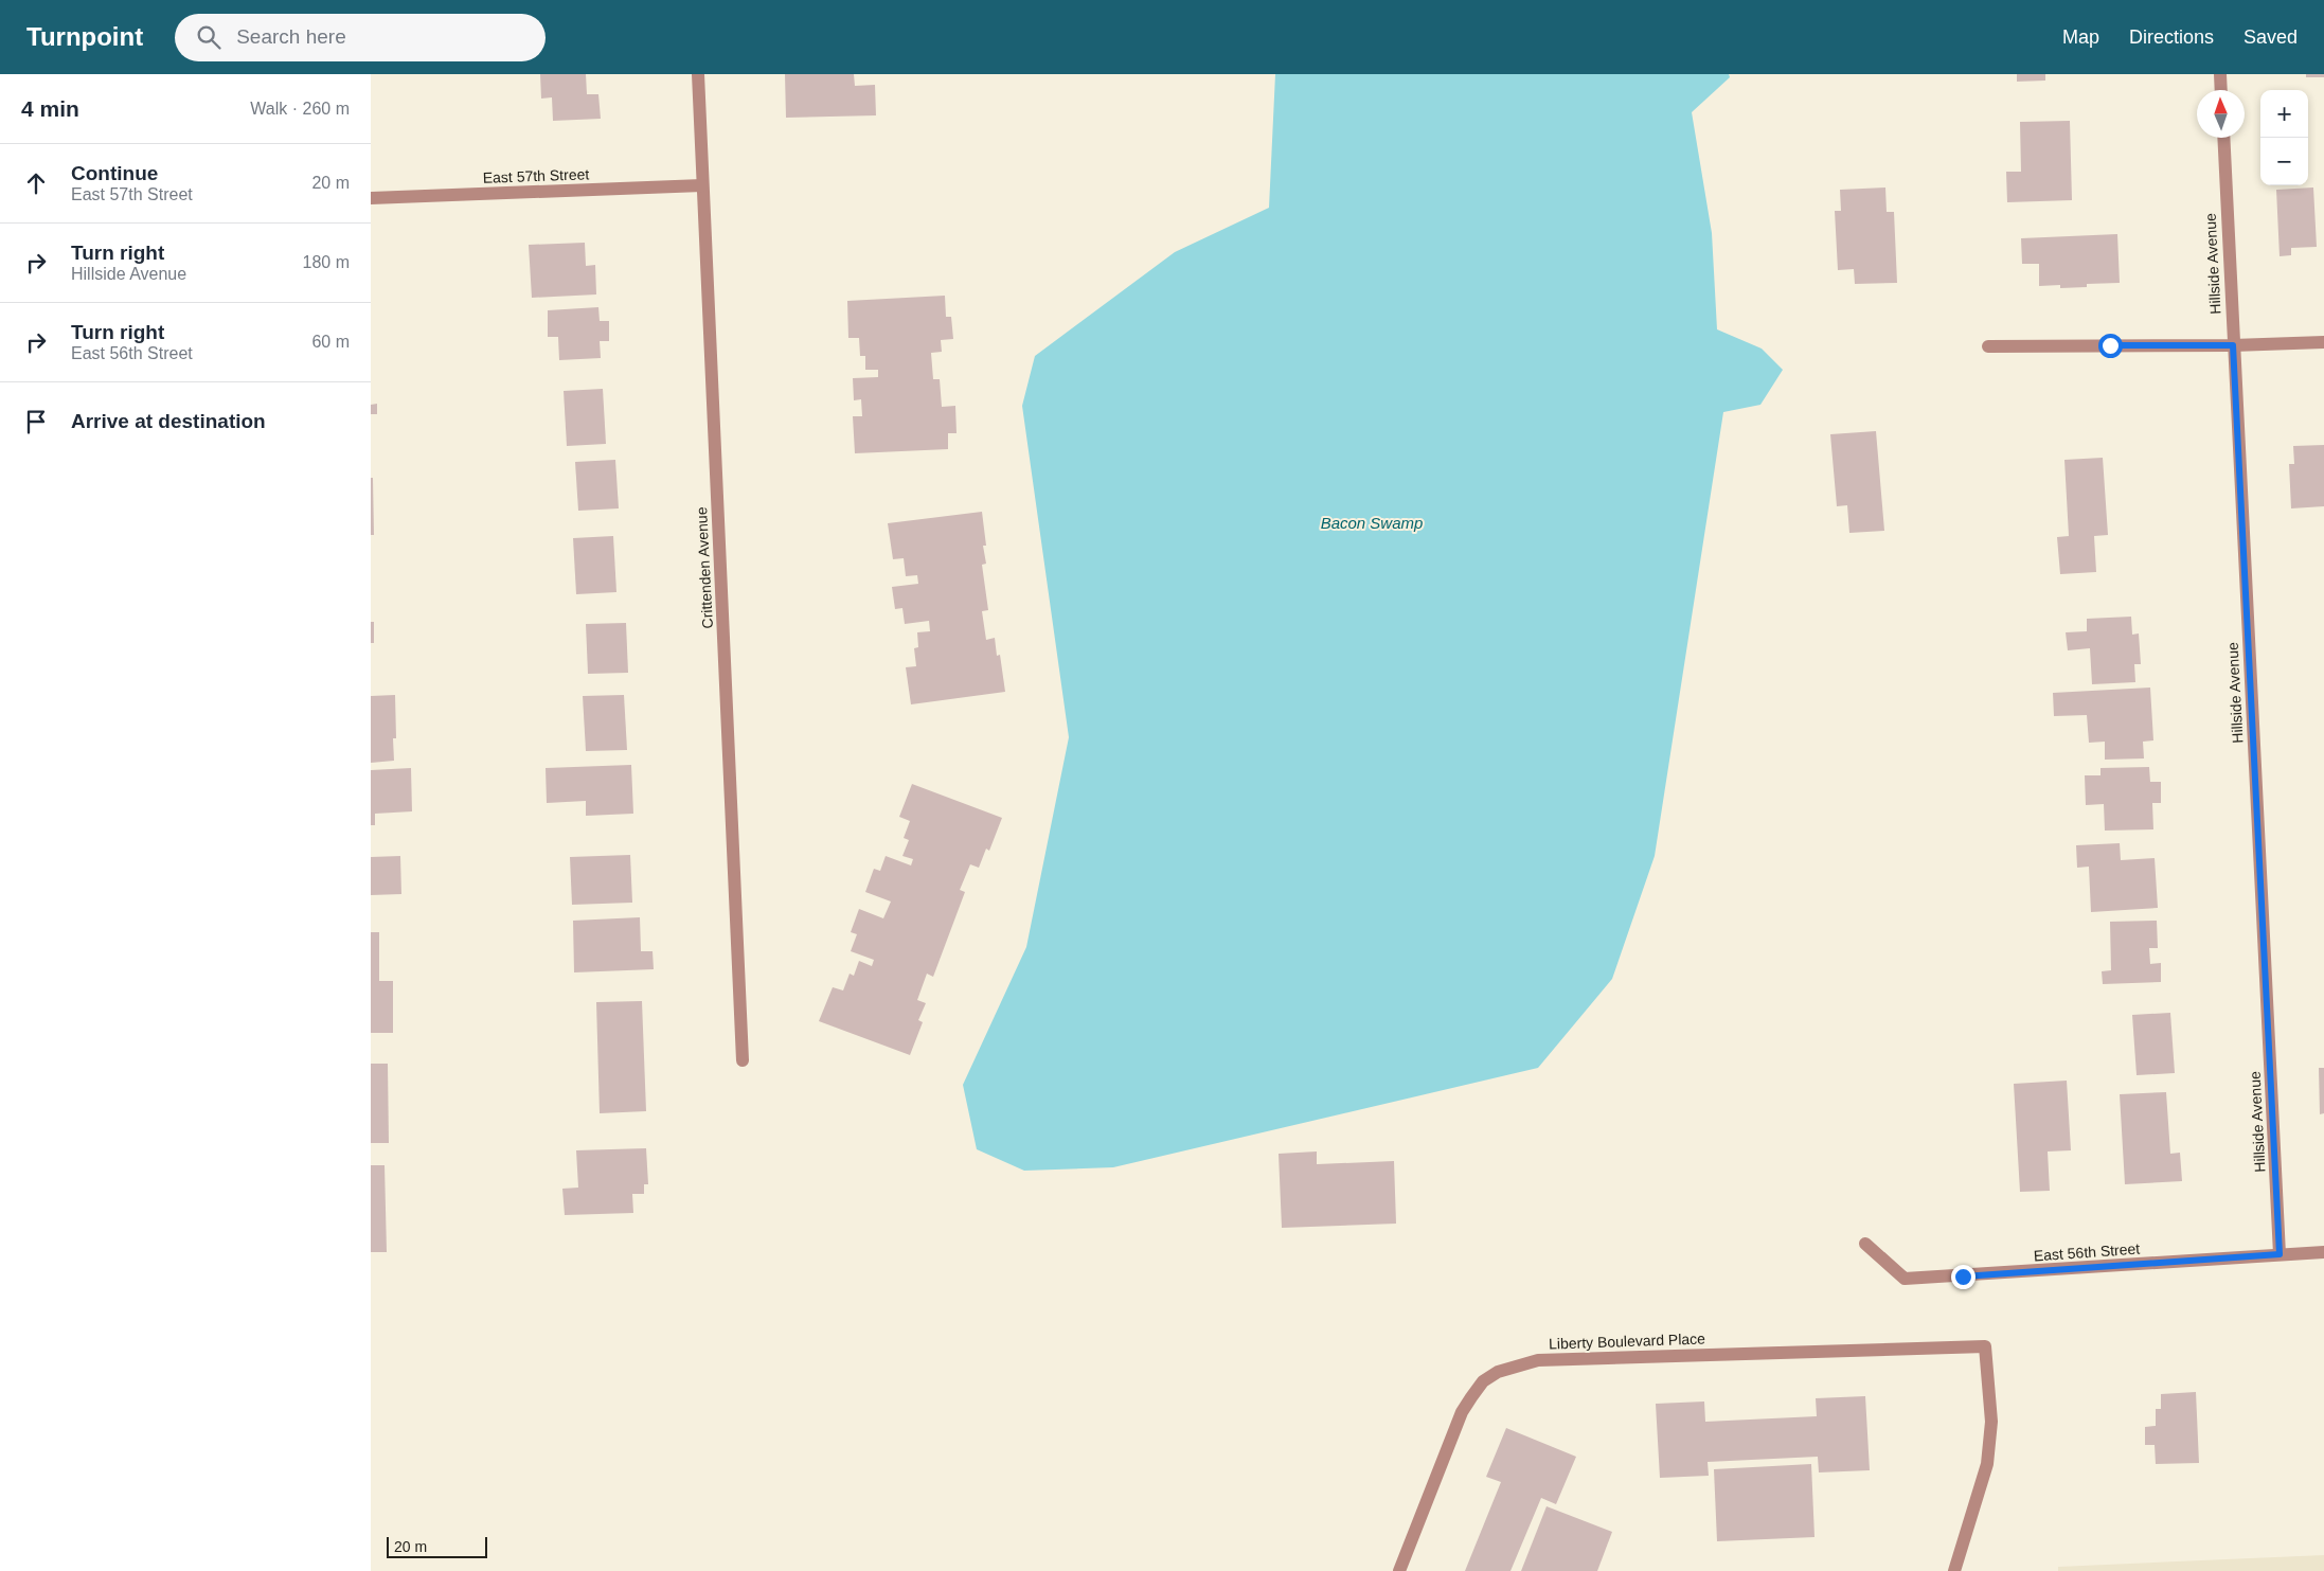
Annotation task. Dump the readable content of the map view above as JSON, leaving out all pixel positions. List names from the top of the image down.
{
  "streets": {
    "street": [
      "East 57th Street",
      "Hillside Avenue",
      "Crittenden Avenue",
      "East 56th Street",
      "Liberty Boulevard Place"
    ]
  },
  "crossings": [
    ["East 57th Street", "Crittenden Avenue"],
    ["Hillside Avenue", "East 56th Street"]
  ],
  "water": ["Bacon Swamp"],
  "scale_bar": "20 m",
  "north": "top",
  "page": {
    "header": "Turnpoint",
    "search": "Search here",
    "nav": ["Map", "Directions", "Saved"],
    "heading": ["4 min", "Walk · 260 m"],
    "map_buttons": ["+", "−"],
    "list": [
      ["Continue", "East 57th Street", "20 m"],
      ["Turn right", "Hillside Avenue", "180 m"],
      ["Turn right", "East 56th Street", "60 m"],
      "Arrive at destination"
    ],
    "scale": "20 m"
  }
}
